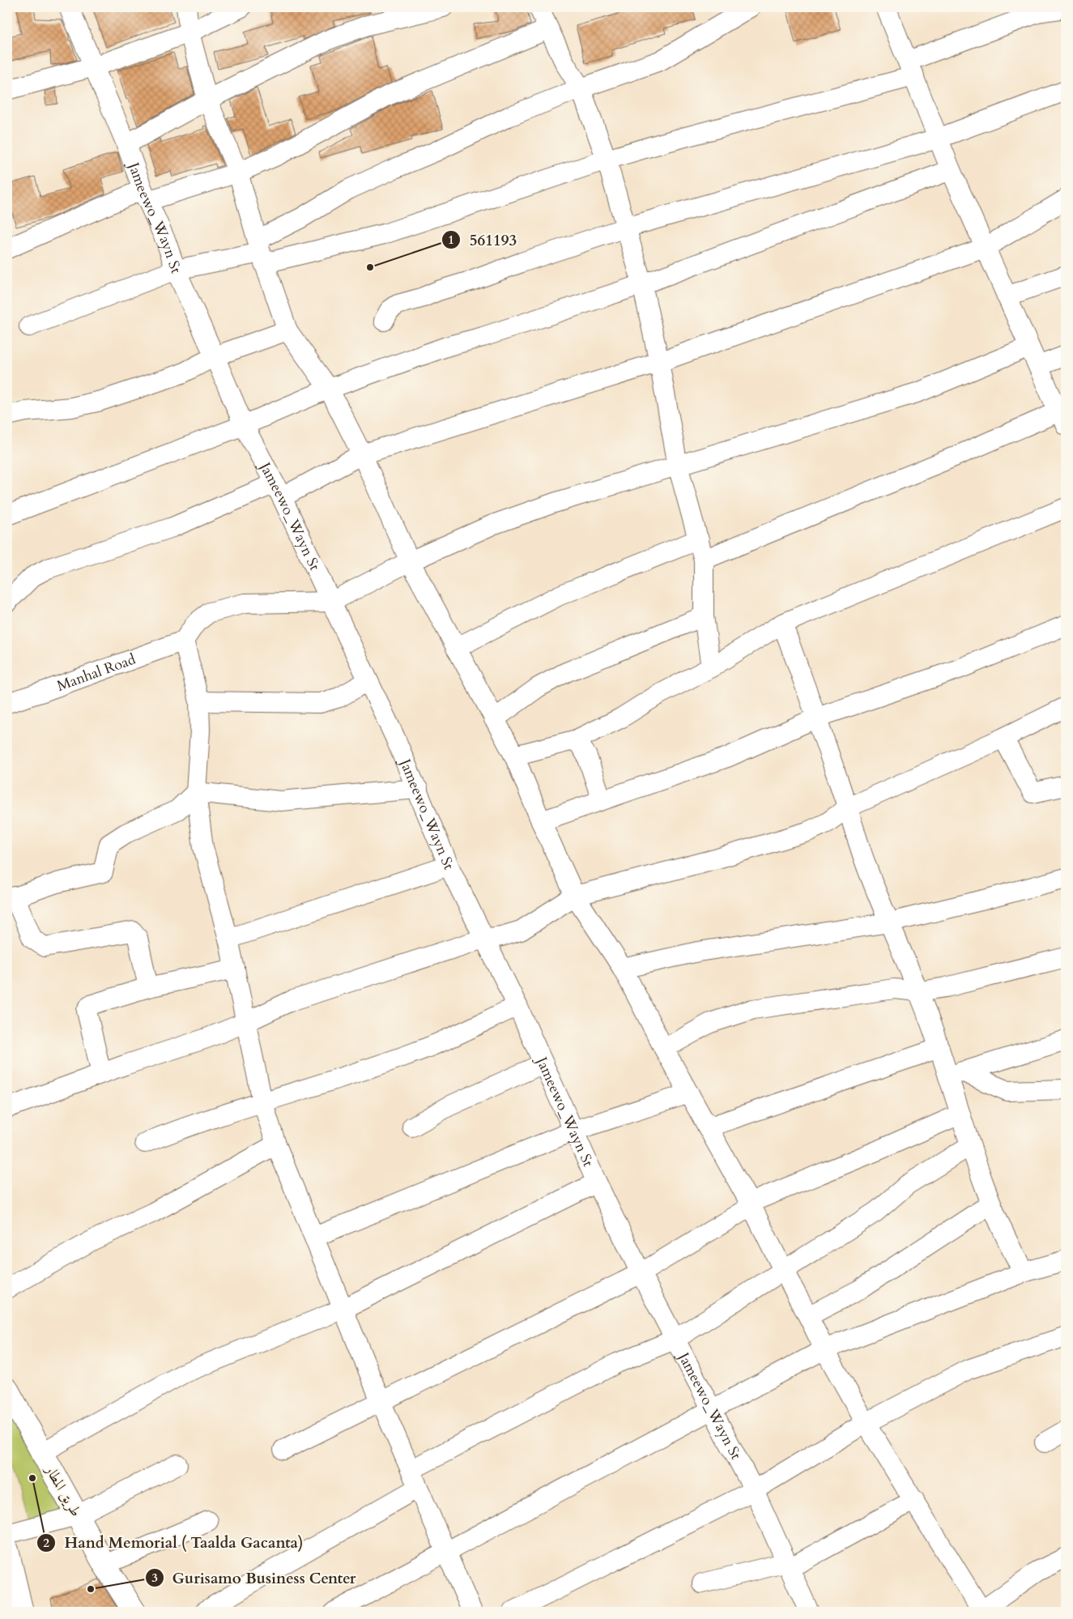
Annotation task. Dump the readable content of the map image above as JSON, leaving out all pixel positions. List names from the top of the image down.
{
  "streets": {
    "main road": ["طريق المطار"],
    "street": ["Jameewo_Wayn St", "Manhal Road"]
  },
  "places": ["561193", "Hand Memorial ( Taalda Gacanta)", "Gurisamo Business Center"]
}
